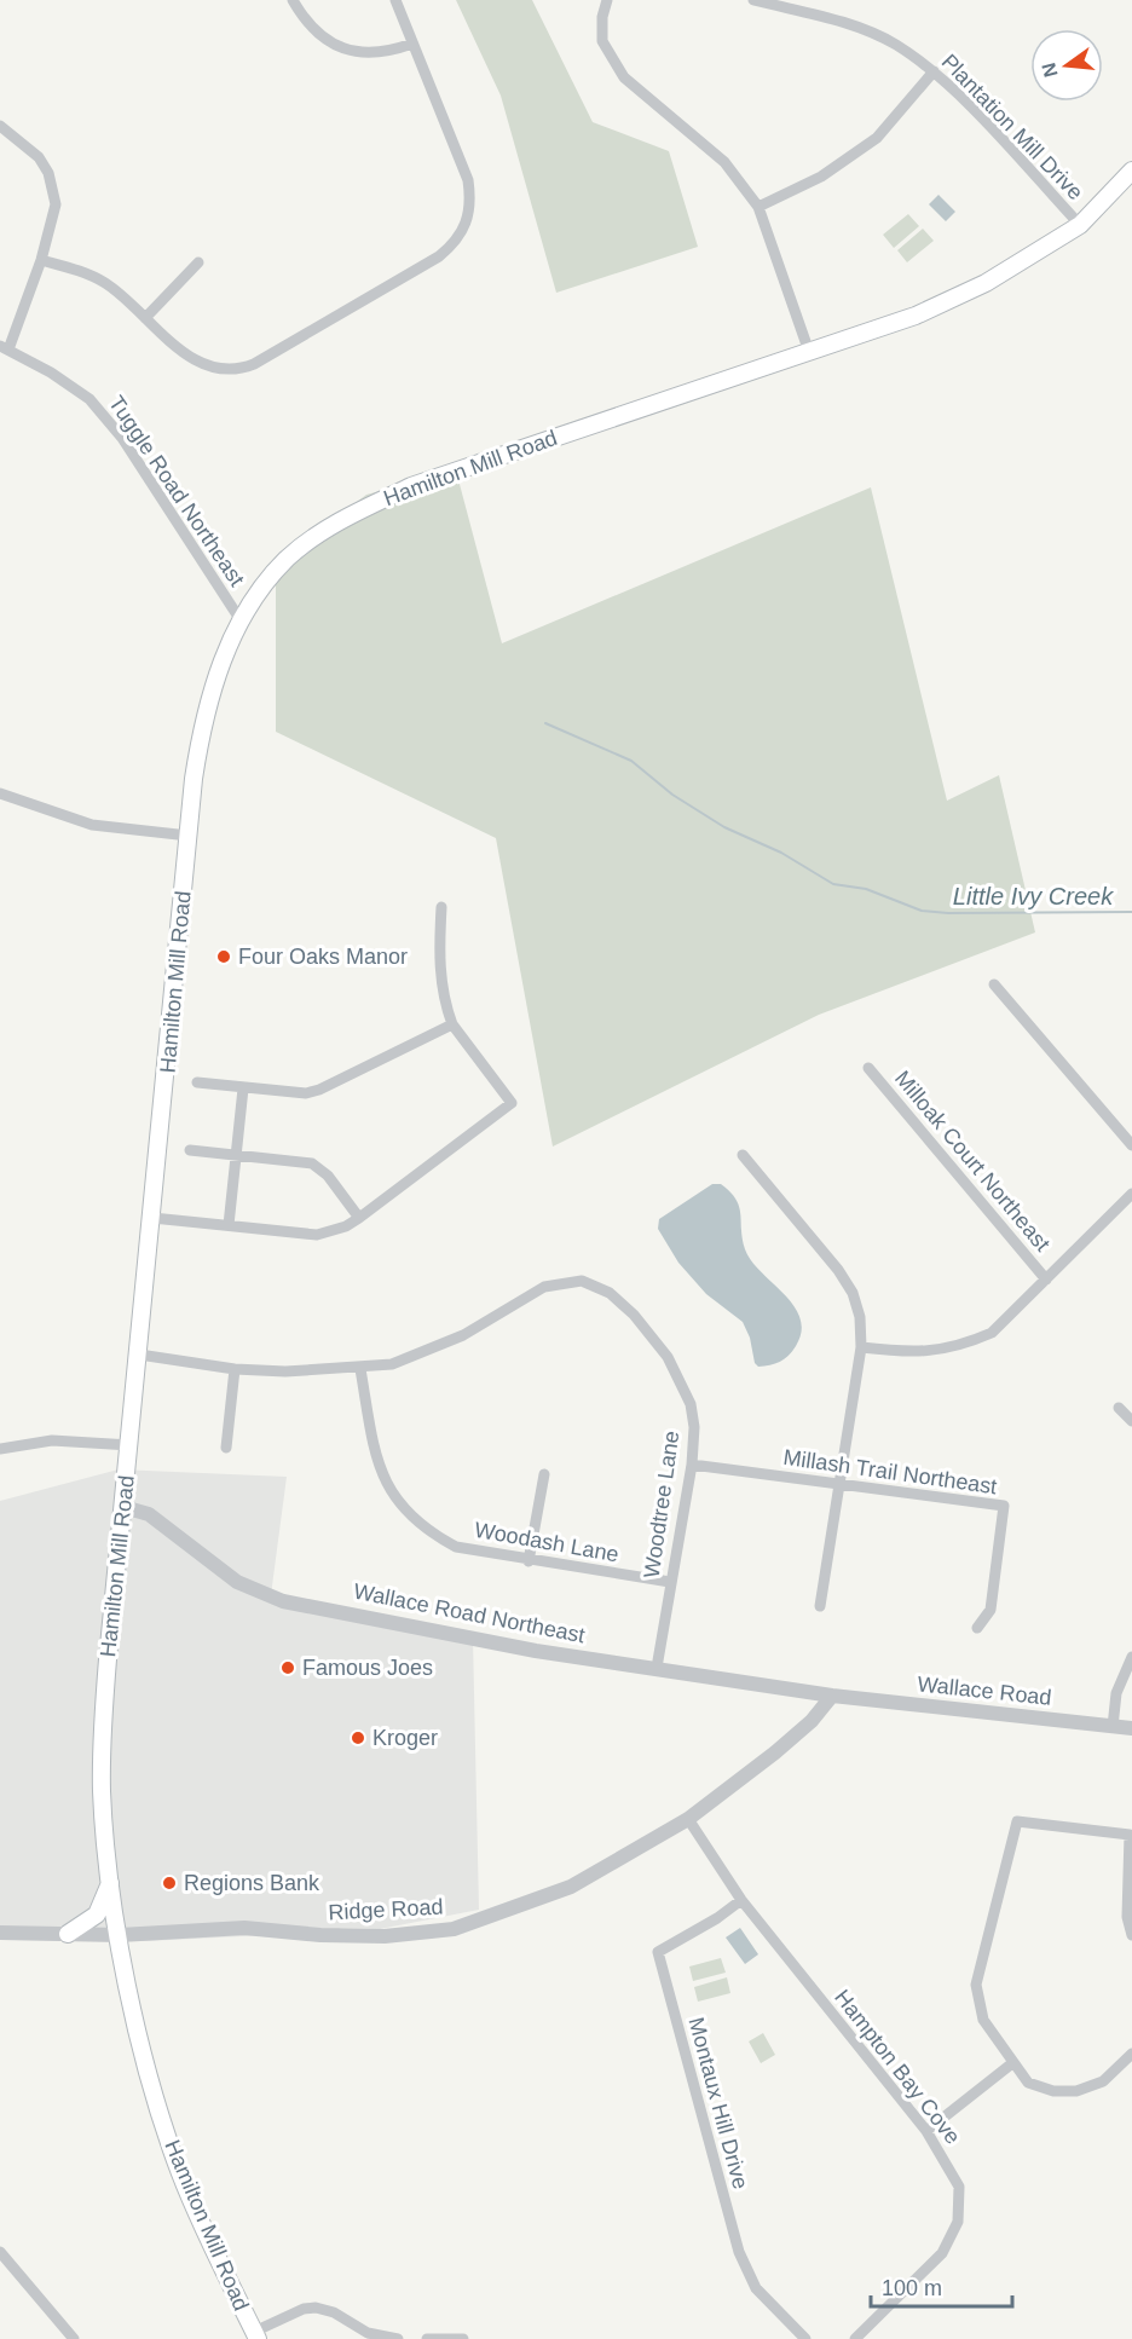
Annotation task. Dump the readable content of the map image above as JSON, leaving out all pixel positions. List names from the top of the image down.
{
  "streets": {
    "main road": ["Hamilton Mill Road"],
    "street": [
      "Plantation Mill Drive",
      "Tuggle Road Northeast",
      "Milloak Court Northeast",
      "Millash Trail Northeast",
      "Woodtree Lane",
      "Woodash Lane",
      "Wallace Road Northeast",
      "Wallace Road",
      "Ridge Road",
      "Hampton Bay Cove",
      "Montaux Hill Drive"
    ]
  },
  "crossings": [
    ["Plantation Mill Drive", "Hamilton Mill Road"],
    ["Hamilton Mill Road", "Tuggle Road Northeast"],
    ["Hamilton Mill Road", "Woodtree Lane"],
    ["Hamilton Mill Road", "Wallace Road Northeast"],
    ["Hamilton Mill Road", "Ridge Road"],
    ["Millash Trail Northeast", "Woodtree Lane"],
    ["Woodtree Lane", "Woodash Lane"],
    ["Woodtree Lane", "Wallace Road Northeast"],
    ["Wallace Road Northeast", "Wallace Road"],
    ["Wallace Road Northeast", "Ridge Road"],
    ["Wallace Road", "Ridge Road"],
    ["Ridge Road", "Hampton Bay Cove"],
    ["Hampton Bay Cove", "Montaux Hill Drive"]
  ],
  "water": ["Little Ivy Creek"],
  "places": [
    "Four Oaks Manor",
    "Famous Joes",
    "Kroger",
    "Regions Bank"
  ],
  "scale_bar": "100 m",
  "north": "left"
}
